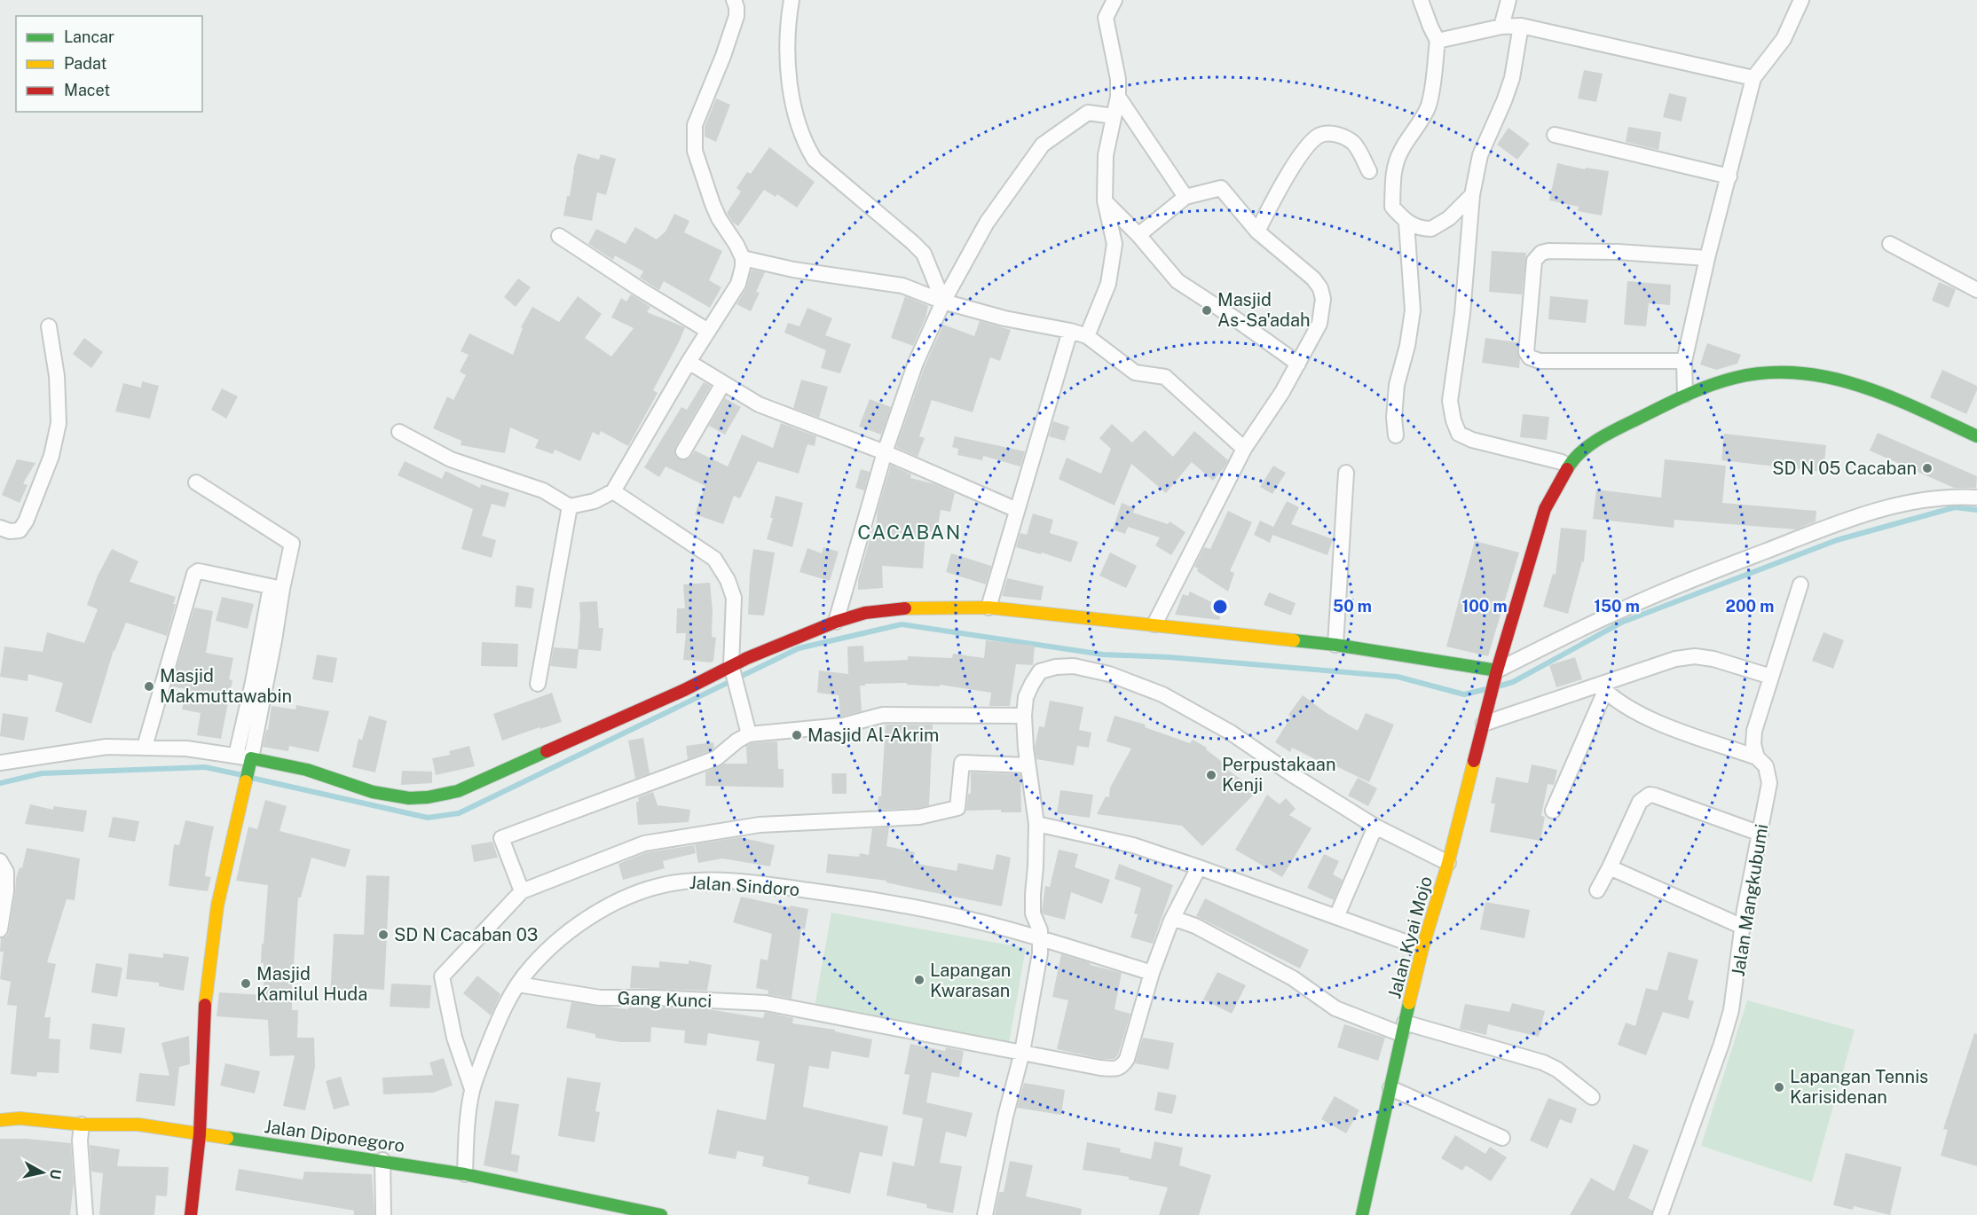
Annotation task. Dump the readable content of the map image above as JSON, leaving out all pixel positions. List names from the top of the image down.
{
  "streets": {
    "street": [
      "Jalan Sindoro",
      "Jalan Mangkubumi",
      "Jalan Kyai Mojo",
      "Gang Kunci",
      "Jalan Diponegoro"
    ]
  },
  "crossings": [
    ["Jalan Sindoro", "Gang Kunci"],
    ["Jalan Sindoro", "Jalan Diponegoro"]
  ],
  "districts": ["CACABAN"],
  "places": [
    "Masjid As-Sa'adah",
    "SD N 05 Cacaban",
    "Masjid Makmuttawabin",
    "Masjid Al-Akrim",
    "Perpustakaan Kenji",
    "SD N Cacaban 03",
    "Lapangan Kwarasan",
    "Masjid Kamilul Huda",
    "Lapangan Tennis Karisidenan"
  ],
  "legend": ["Lancar", "Padat", "Macet"],
  "north": "right",
  "rings": [
    "50 m",
    "100 m",
    "150 m",
    "200 m"
  ]
}
